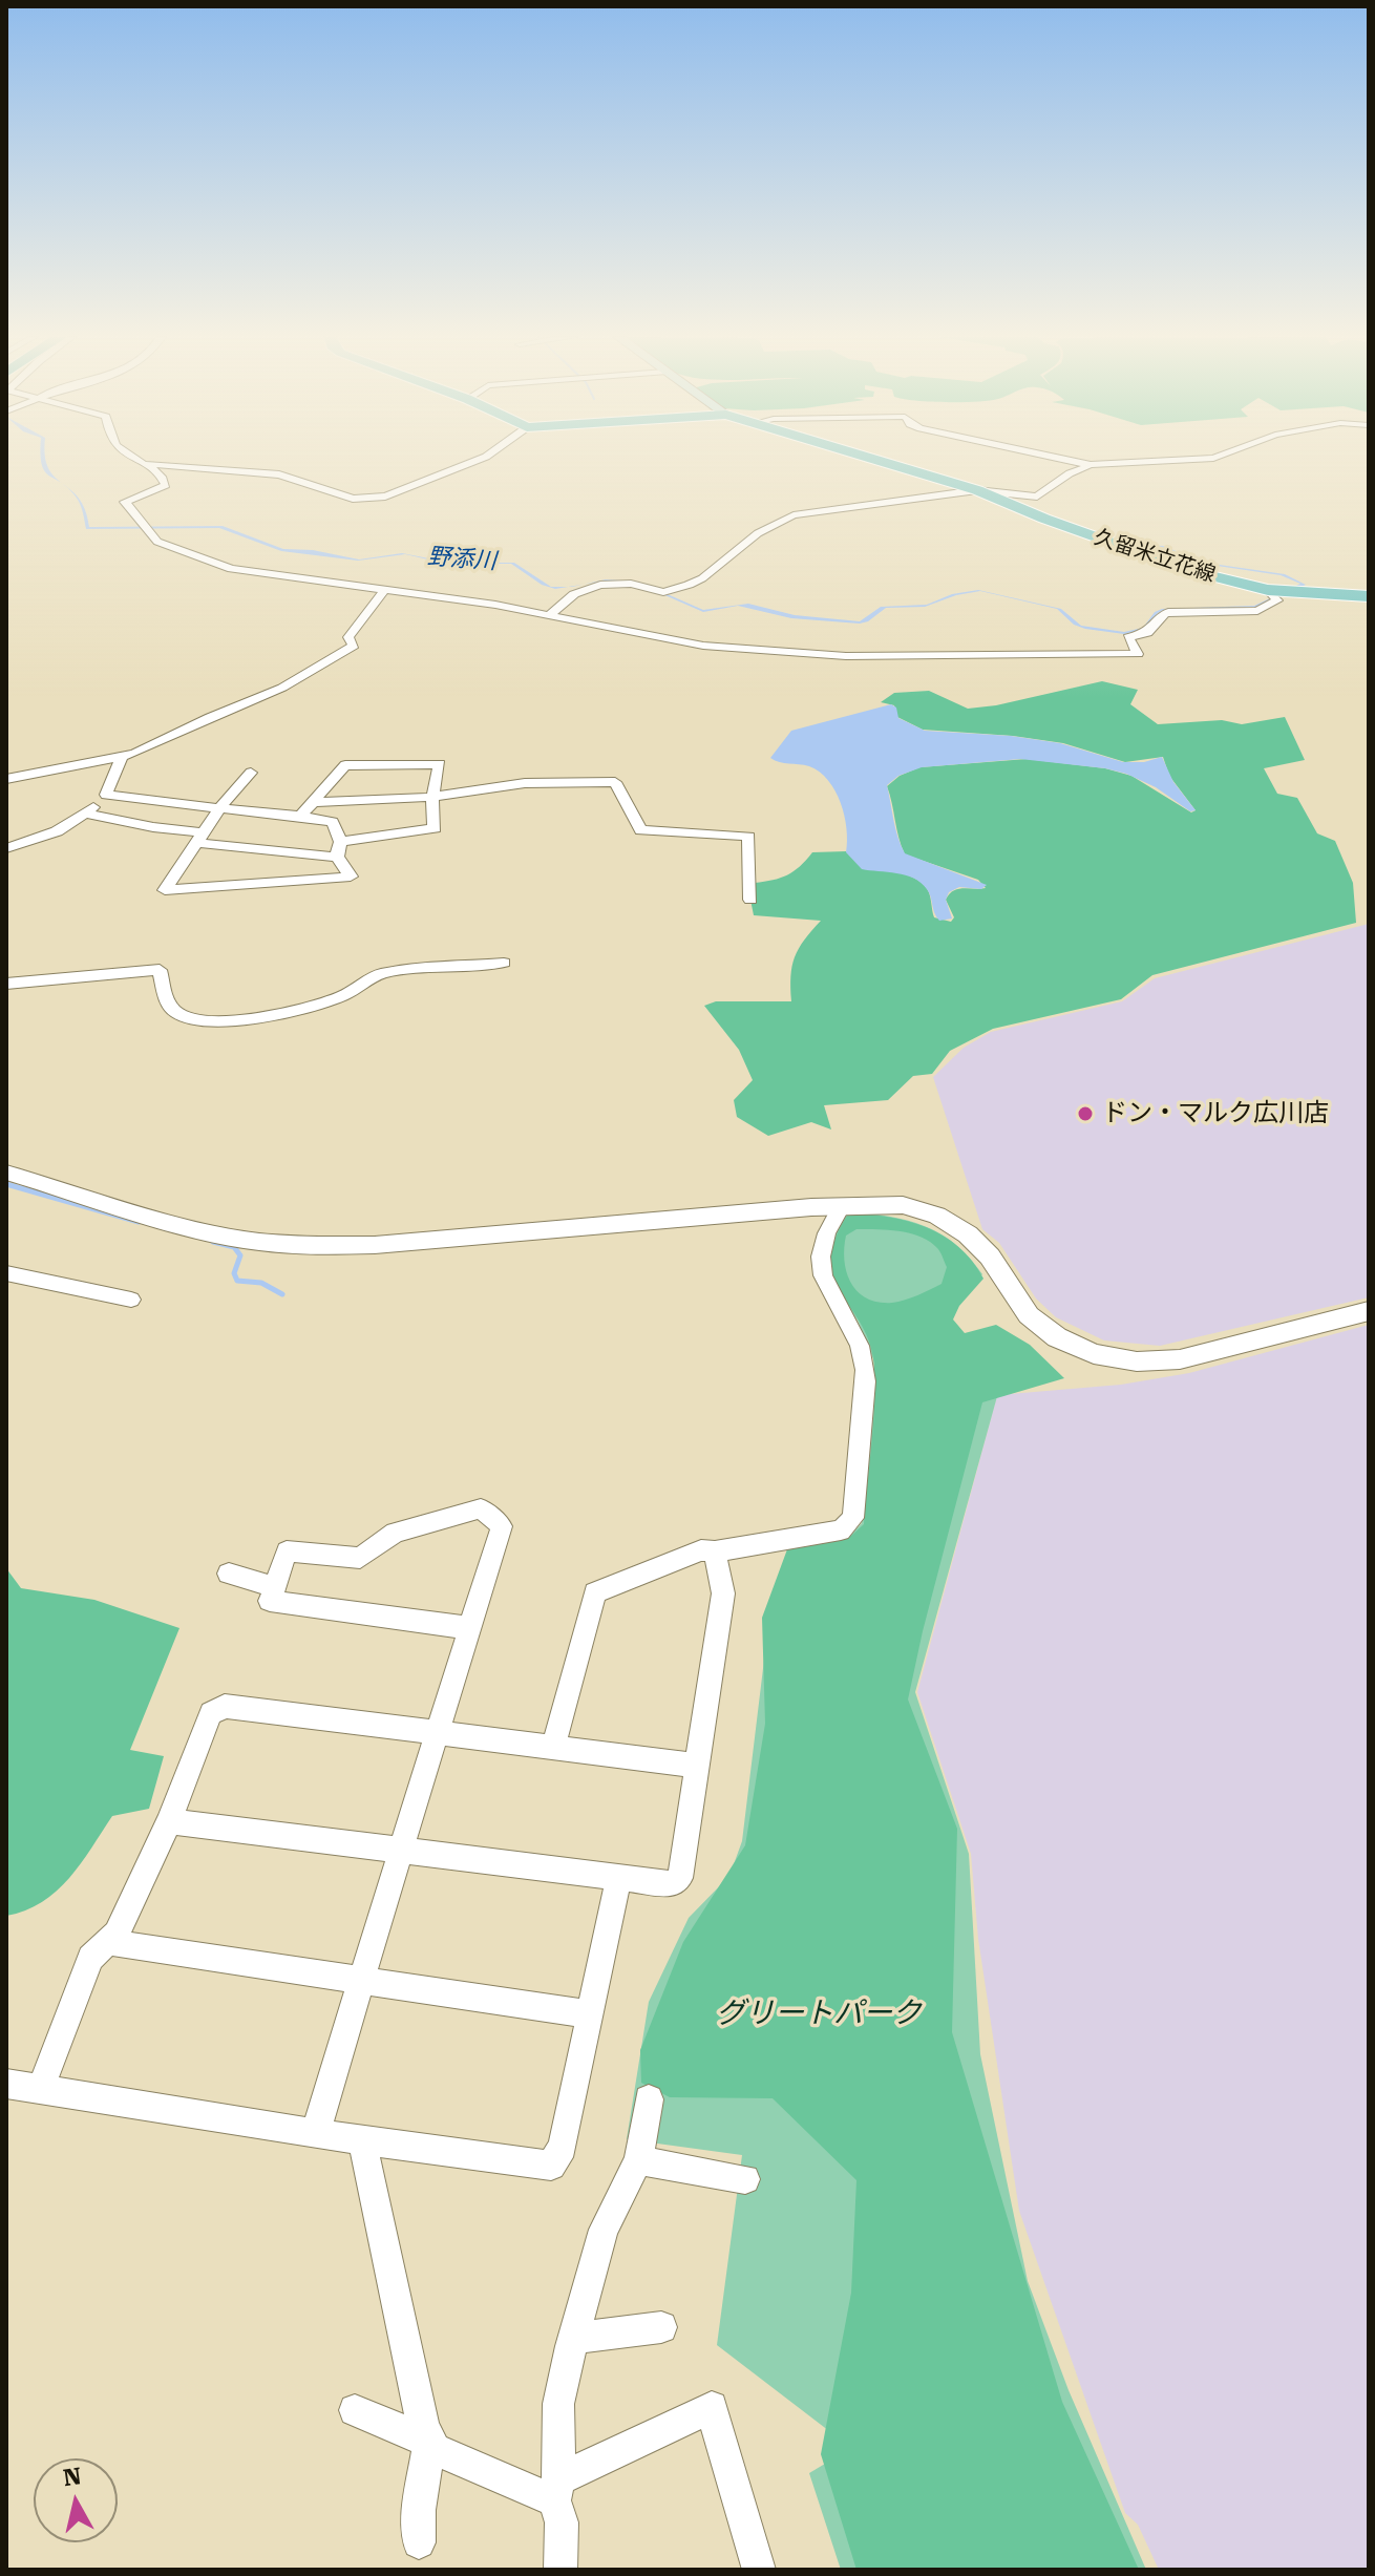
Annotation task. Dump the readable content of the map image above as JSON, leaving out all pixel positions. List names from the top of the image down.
{
  "streets": {
    "main road": ["久留米立花線"]
  },
  "water": ["野添川"],
  "parks": ["グリートパーク"],
  "places": ["ドン・マルク広川店"],
  "north": "top"
}
